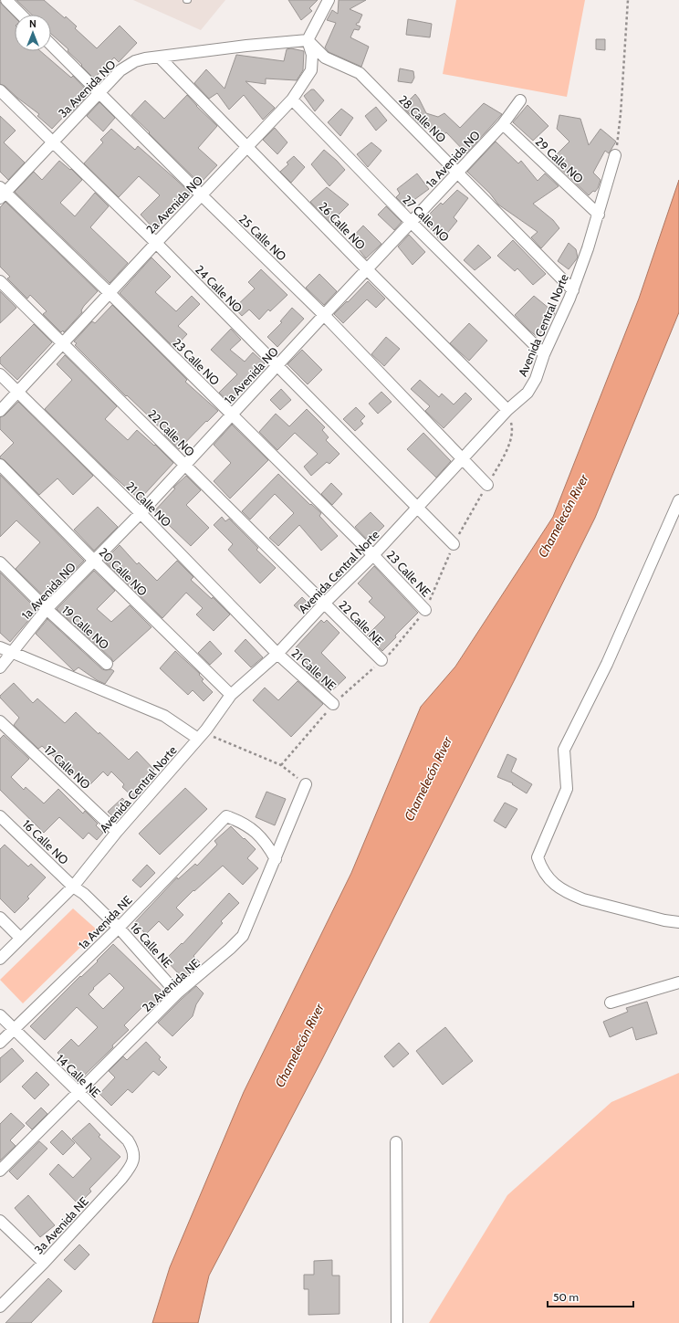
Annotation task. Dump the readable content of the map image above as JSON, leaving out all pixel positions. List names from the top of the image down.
{
  "streets": {
    "street": [
      "3a Avenida NO",
      "28 Calle NO",
      "1a Avenida NO",
      "29 Calle NO",
      "2a Avenida NO",
      "27 Calle NO",
      "26 Calle NO",
      "25 Calle NO",
      "24 Calle NO",
      "Avenida Central Norte",
      "23 Calle NO",
      "22 Calle NO",
      "21 Calle NO",
      "20 Calle NO",
      "23 Calle NE",
      "22 Calle NE",
      "19 Calle NO",
      "21 Calle NE",
      "17 Calle NO",
      "16 Calle NO",
      "1a Avenida NE",
      "16 Calle NE",
      "2a Avenida NE",
      "14 Calle NE",
      "3a Avenida NE"
    ]
  },
  "crossings": [
    ["3a Avenida NO", "28 Calle NO"],
    ["3a Avenida NO", "2a Avenida NO"],
    ["3a Avenida NO", "26 Calle NO"],
    ["3a Avenida NO", "25 Calle NO"],
    ["3a Avenida NO", "24 Calle NO"],
    ["3a Avenida NO", "23 Calle NO"],
    ["28 Calle NO", "1a Avenida NO"],
    ["28 Calle NO", "2a Avenida NO"],
    ["28 Calle NO", "Avenida Central Norte"],
    ["1a Avenida NO", "29 Calle NO"],
    ["1a Avenida NO", "27 Calle NO"],
    ["1a Avenida NO", "26 Calle NO"],
    ["1a Avenida NO", "25 Calle NO"],
    ["1a Avenida NO", "24 Calle NO"],
    ["1a Avenida NO", "23 Calle NO"],
    ["1a Avenida NO", "22 Calle NO"],
    ["1a Avenida NO", "21 Calle NO"],
    ["1a Avenida NO", "20 Calle NO"],
    ["1a Avenida NO", "19 Calle NO"],
    ["29 Calle NO", "Avenida Central Norte"],
    ["2a Avenida NO", "27 Calle NO"],
    ["2a Avenida NO", "26 Calle NO"],
    ["2a Avenida NO", "25 Calle NO"],
    ["2a Avenida NO", "24 Calle NO"],
    ["2a Avenida NO", "23 Calle NO"],
    ["2a Avenida NO", "22 Calle NO"],
    ["2a Avenida NO", "21 Calle NO"],
    ["27 Calle NO", "Avenida Central Norte"],
    ["26 Calle NO", "Avenida Central Norte"],
    ["25 Calle NO", "Avenida Central Norte"],
    ["24 Calle NO", "Avenida Central Norte"],
    ["Avenida Central Norte", "23 Calle NO"],
    ["Avenida Central Norte", "22 Calle NO"],
    ["Avenida Central Norte", "21 Calle NO"],
    ["Avenida Central Norte", "20 Calle NO"],
    ["Avenida Central Norte", "23 Calle NE"],
    ["Avenida Central Norte", "22 Calle NE"],
    ["Avenida Central Norte", "21 Calle NE"],
    ["Avenida Central Norte", "17 Calle NO"],
    ["Avenida Central Norte", "16 Calle NO"],
    ["Avenida Central Norte", "16 Calle NE"],
    ["23 Calle NO", "23 Calle NE"],
    ["22 Calle NO", "22 Calle NE"],
    ["21 Calle NO", "21 Calle NE"],
    ["16 Calle NO", "16 Calle NE"],
    ["1a Avenida NE", "16 Calle NE"],
    ["1a Avenida NE", "2a Avenida NE"],
    ["1a Avenida NE", "14 Calle NE"],
    ["16 Calle NE", "2a Avenida NE"],
    ["2a Avenida NE", "14 Calle NE"],
    ["14 Calle NE", "3a Avenida NE"]
  ],
  "water": ["Chamelecón River"],
  "scale_bar": "50 m",
  "north": "top"
}
